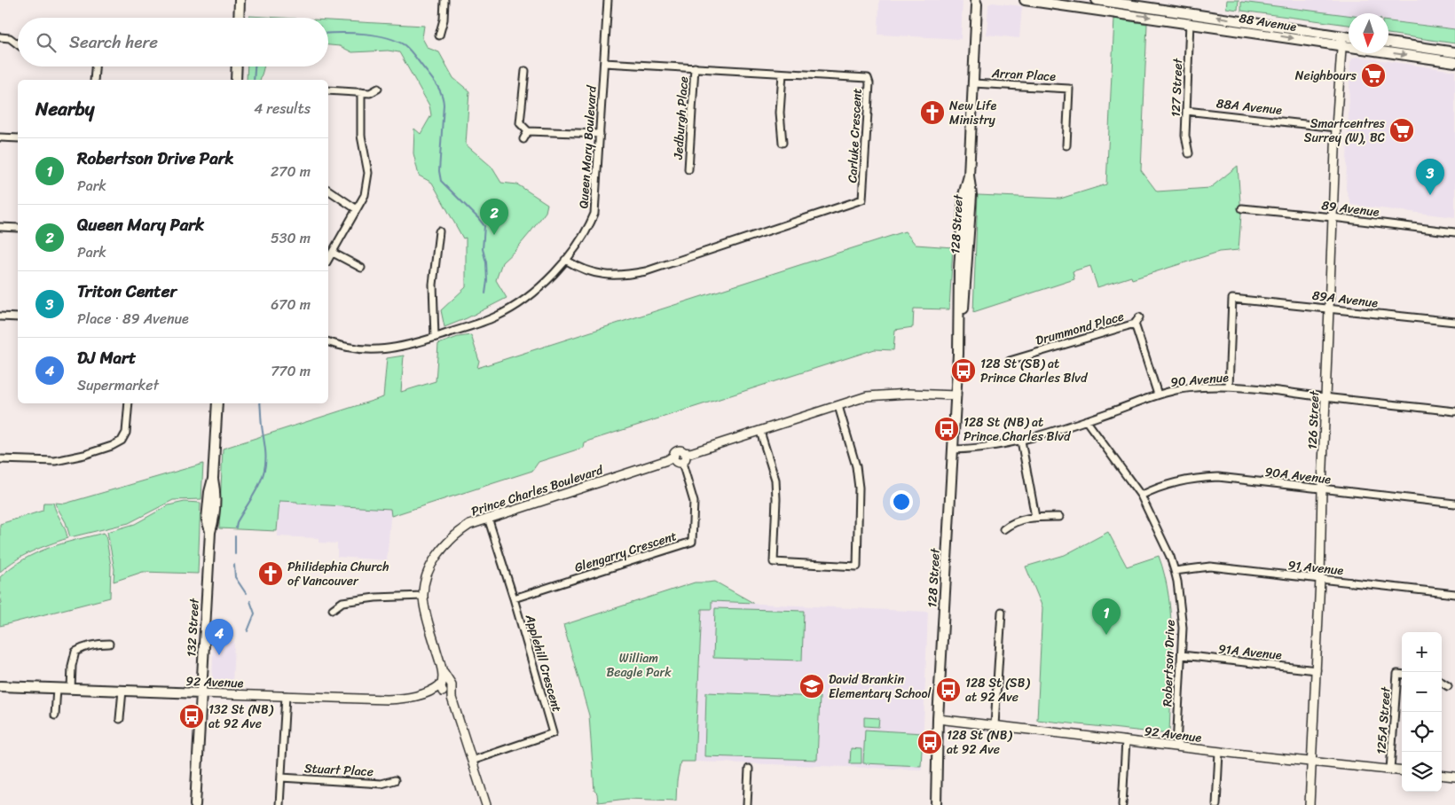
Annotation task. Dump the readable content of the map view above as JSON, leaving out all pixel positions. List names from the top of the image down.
{
  "streets": {
    "main road": [
      "88 Avenue",
      "128 Street",
      "132 Street",
      "92 Avenue"
    ],
    "street": [
      "Arran Place",
      "127 Street",
      "88A Avenue",
      "Jedburgh Place",
      "Carluke Crescent",
      "Queen Mary Boulevard",
      "89 Avenue",
      "89A Avenue",
      "Drummond Place",
      "90 Avenue",
      "126 Street",
      "90A Avenue",
      "Prince Charles Boulevard",
      "Glengarry Crescent",
      "91 Avenue",
      "91A Avenue",
      "Applehill Crescent",
      "Robertson Drive",
      "125A Street",
      "Stuart Place"
    ]
  },
  "crossings": [
    ["88 Avenue", "127 Street"],
    ["88 Avenue", "126 Street"],
    ["Arran Place", "128 Street"],
    ["127 Street", "88A Avenue"],
    ["88A Avenue", "126 Street"],
    ["Jedburgh Place", "Carluke Crescent"],
    ["Carluke Crescent", "Queen Mary Boulevard"],
    ["89 Avenue", "126 Street"],
    ["128 Street", "90 Avenue"],
    ["128 Street", "Prince Charles Boulevard"],
    ["128 Street", "92 Avenue"],
    ["89A Avenue", "90 Avenue"],
    ["89A Avenue", "126 Street"],
    ["Drummond Place", "90 Avenue"],
    ["90 Avenue", "126 Street"],
    ["90 Avenue", "Robertson Drive"],
    ["126 Street", "90A Avenue"],
    ["126 Street", "91 Avenue"],
    ["126 Street", "91A Avenue"],
    ["126 Street", "92 Avenue"],
    ["90A Avenue", "Robertson Drive"],
    ["Prince Charles Boulevard", "Glengarry Crescent"],
    ["Prince Charles Boulevard", "Applehill Crescent"],
    ["Prince Charles Boulevard", "92 Avenue"],
    ["Glengarry Crescent", "Applehill Crescent"],
    ["91 Avenue", "Robertson Drive"],
    ["132 Street", "92 Avenue"],
    ["91A Avenue", "Robertson Drive"],
    ["Robertson Drive", "92 Avenue"],
    ["92 Avenue", "125A Street"]
  ],
  "parks": ["William Beagle Park"],
  "places": {
    "supermarket": ["Neighbours", "Smartcentres Surrey (W), BC"],
    "church": ["New Life Ministry", "Philidephia Church of Vancouver"],
    "bus stop": [
      "128 St (SB) at Prince Charles Blvd",
      "128 St (NB) at Prince Charles Blvd",
      "128 St (SB) at 92 Ave",
      "132 St (NB) at 92 Ave",
      "128 St (NB) at 92 Ave"
    ],
    "school or university": ["David Brankin Elementary School"]
  },
  "north": "bottom",
  "page": {
    "search": "Search here",
    "heading": ["Nearby", "4 results"],
    "list": [
      {
        "mark": "1",
        "name": "Robertson Drive Park",
        "note": "Park",
        "value": "270 m"
      },
      {
        "mark": "2",
        "name": "Queen Mary Park",
        "note": "Park",
        "value": "530 m"
      },
      {
        "mark": "3",
        "name": "Triton Center",
        "note": "Place · 89 Avenue",
        "value": "670 m"
      },
      {
        "mark": "4",
        "name": "DJ Mart",
        "note": "Supermarket",
        "value": "770 m"
      }
    ],
    "pins": [
      "3",
      "2",
      "1",
      "4"
    ],
    "map_buttons": ["+", "−"]
  }
}
